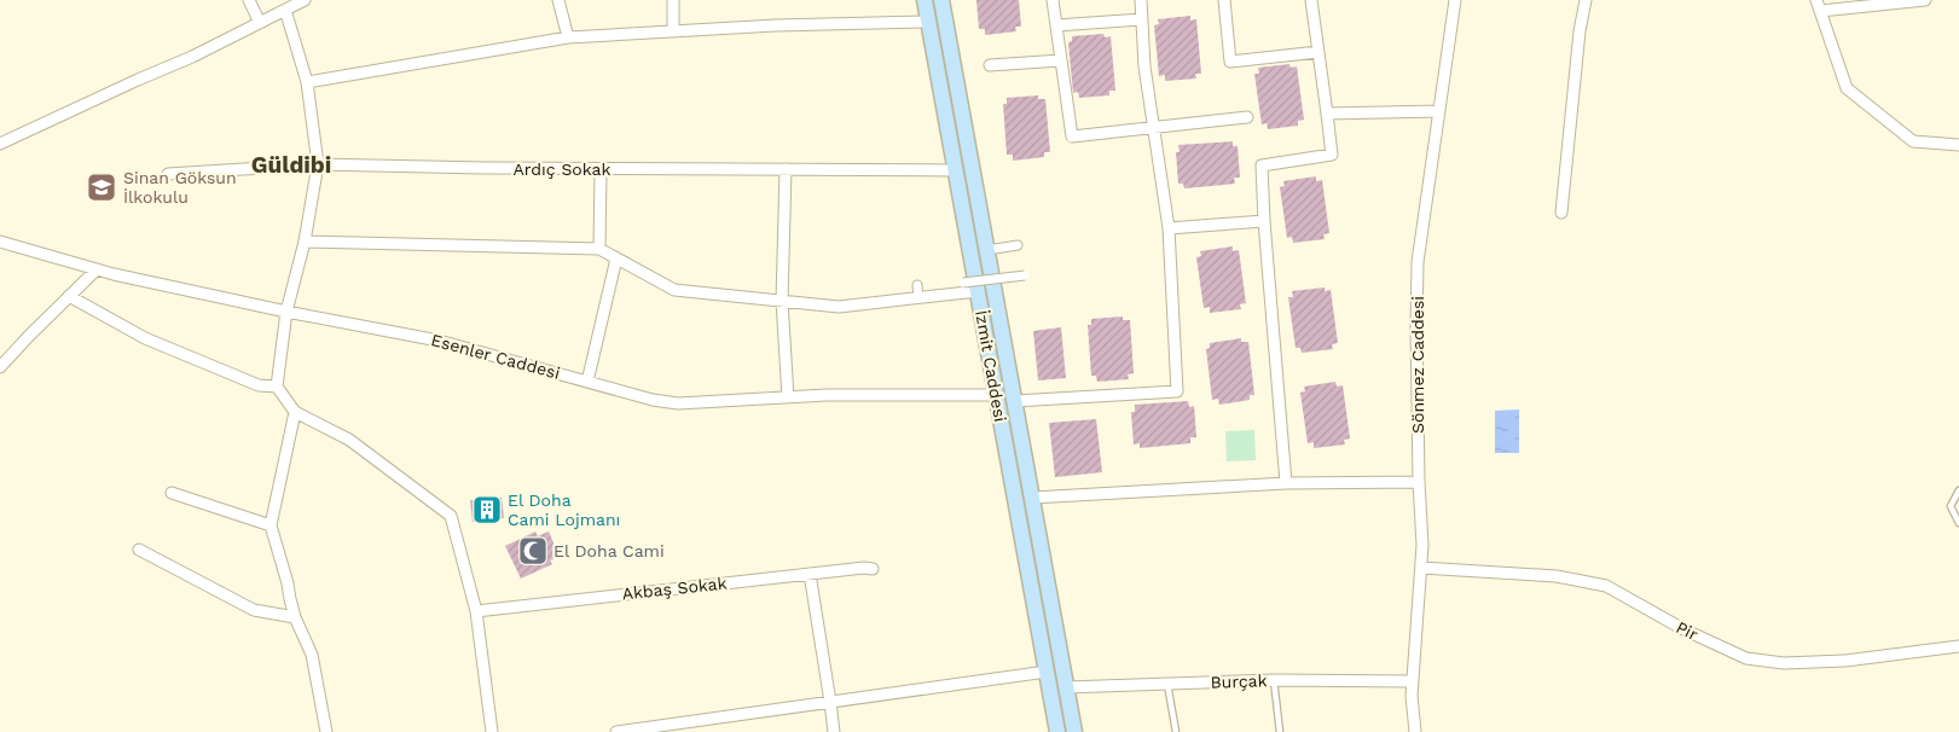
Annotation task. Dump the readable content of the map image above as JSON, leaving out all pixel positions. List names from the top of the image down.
{
  "streets": {
    "main road": ["İzmit Caddesi"],
    "street": [
      "Ardıç Sokak",
      "Esenler Caddesi",
      "Sönmez Caddesi",
      "Akbaş Sokak",
      "Pir",
      "Burçak"
    ]
  },
  "crossings": [
    ["Ardıç Sokak", "İzmit Caddesi"],
    ["Esenler Caddesi", "İzmit Caddesi"],
    ["Sönmez Caddesi", "Pir"],
    ["Sönmez Caddesi", "Burçak"],
    ["İzmit Caddesi", "Burçak"]
  ],
  "districts": ["Güldibi"],
  "places": {
    "school or university": ["Sinan Göksun İlkokulu"],
    "building": ["El Doha Cami Lojmanı"],
    "mosque": ["El Doha Cami"]
  }
}
